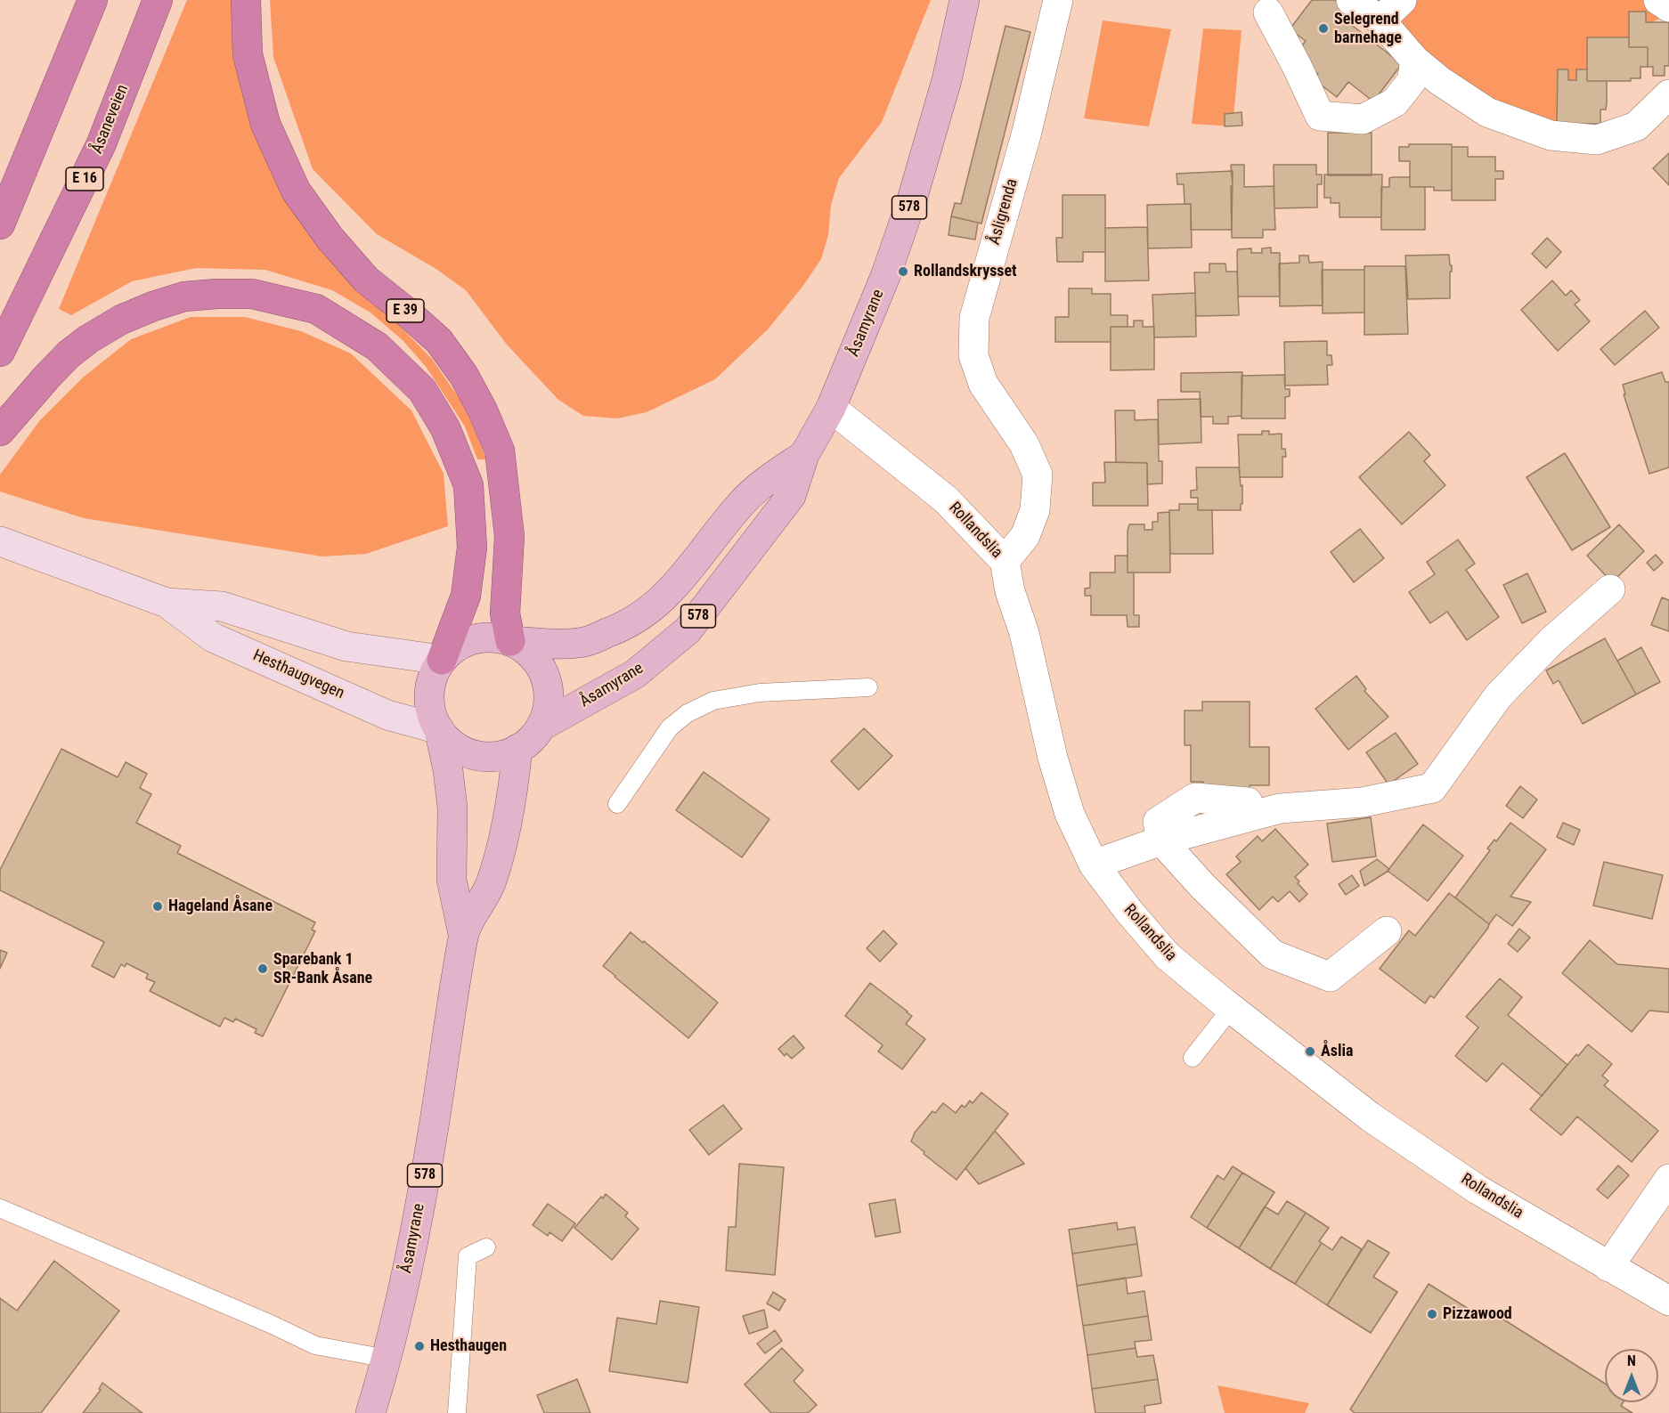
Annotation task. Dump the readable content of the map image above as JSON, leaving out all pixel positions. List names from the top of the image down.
{
  "streets": {
    "highway": ["Åsaneveien", "E 16", "E 39"],
    "main road": ["578", "Åsamyrane", "Hesthaugvegen"],
    "street": ["Åsligrenda", "Rollandslia"]
  },
  "crossings": [
    ["578", "E 39"],
    ["578", "Åsamyrane"],
    ["578", "Hesthaugvegen"],
    ["Åsligrenda", "Rollandslia"],
    ["E 39", "Åsamyrane"],
    ["E 39", "Hesthaugvegen"],
    ["Åsamyrane", "Rollandslia"],
    ["Åsamyrane", "Hesthaugvegen"]
  ],
  "places": [
    "Selegrend barnehage",
    "Rollandskrysset",
    "Hageland Åsane",
    "Sparebank 1 SR-Bank Åsane",
    "Åslia",
    "Pizzawood",
    "Hesthaugen"
  ],
  "north": "top"
}
